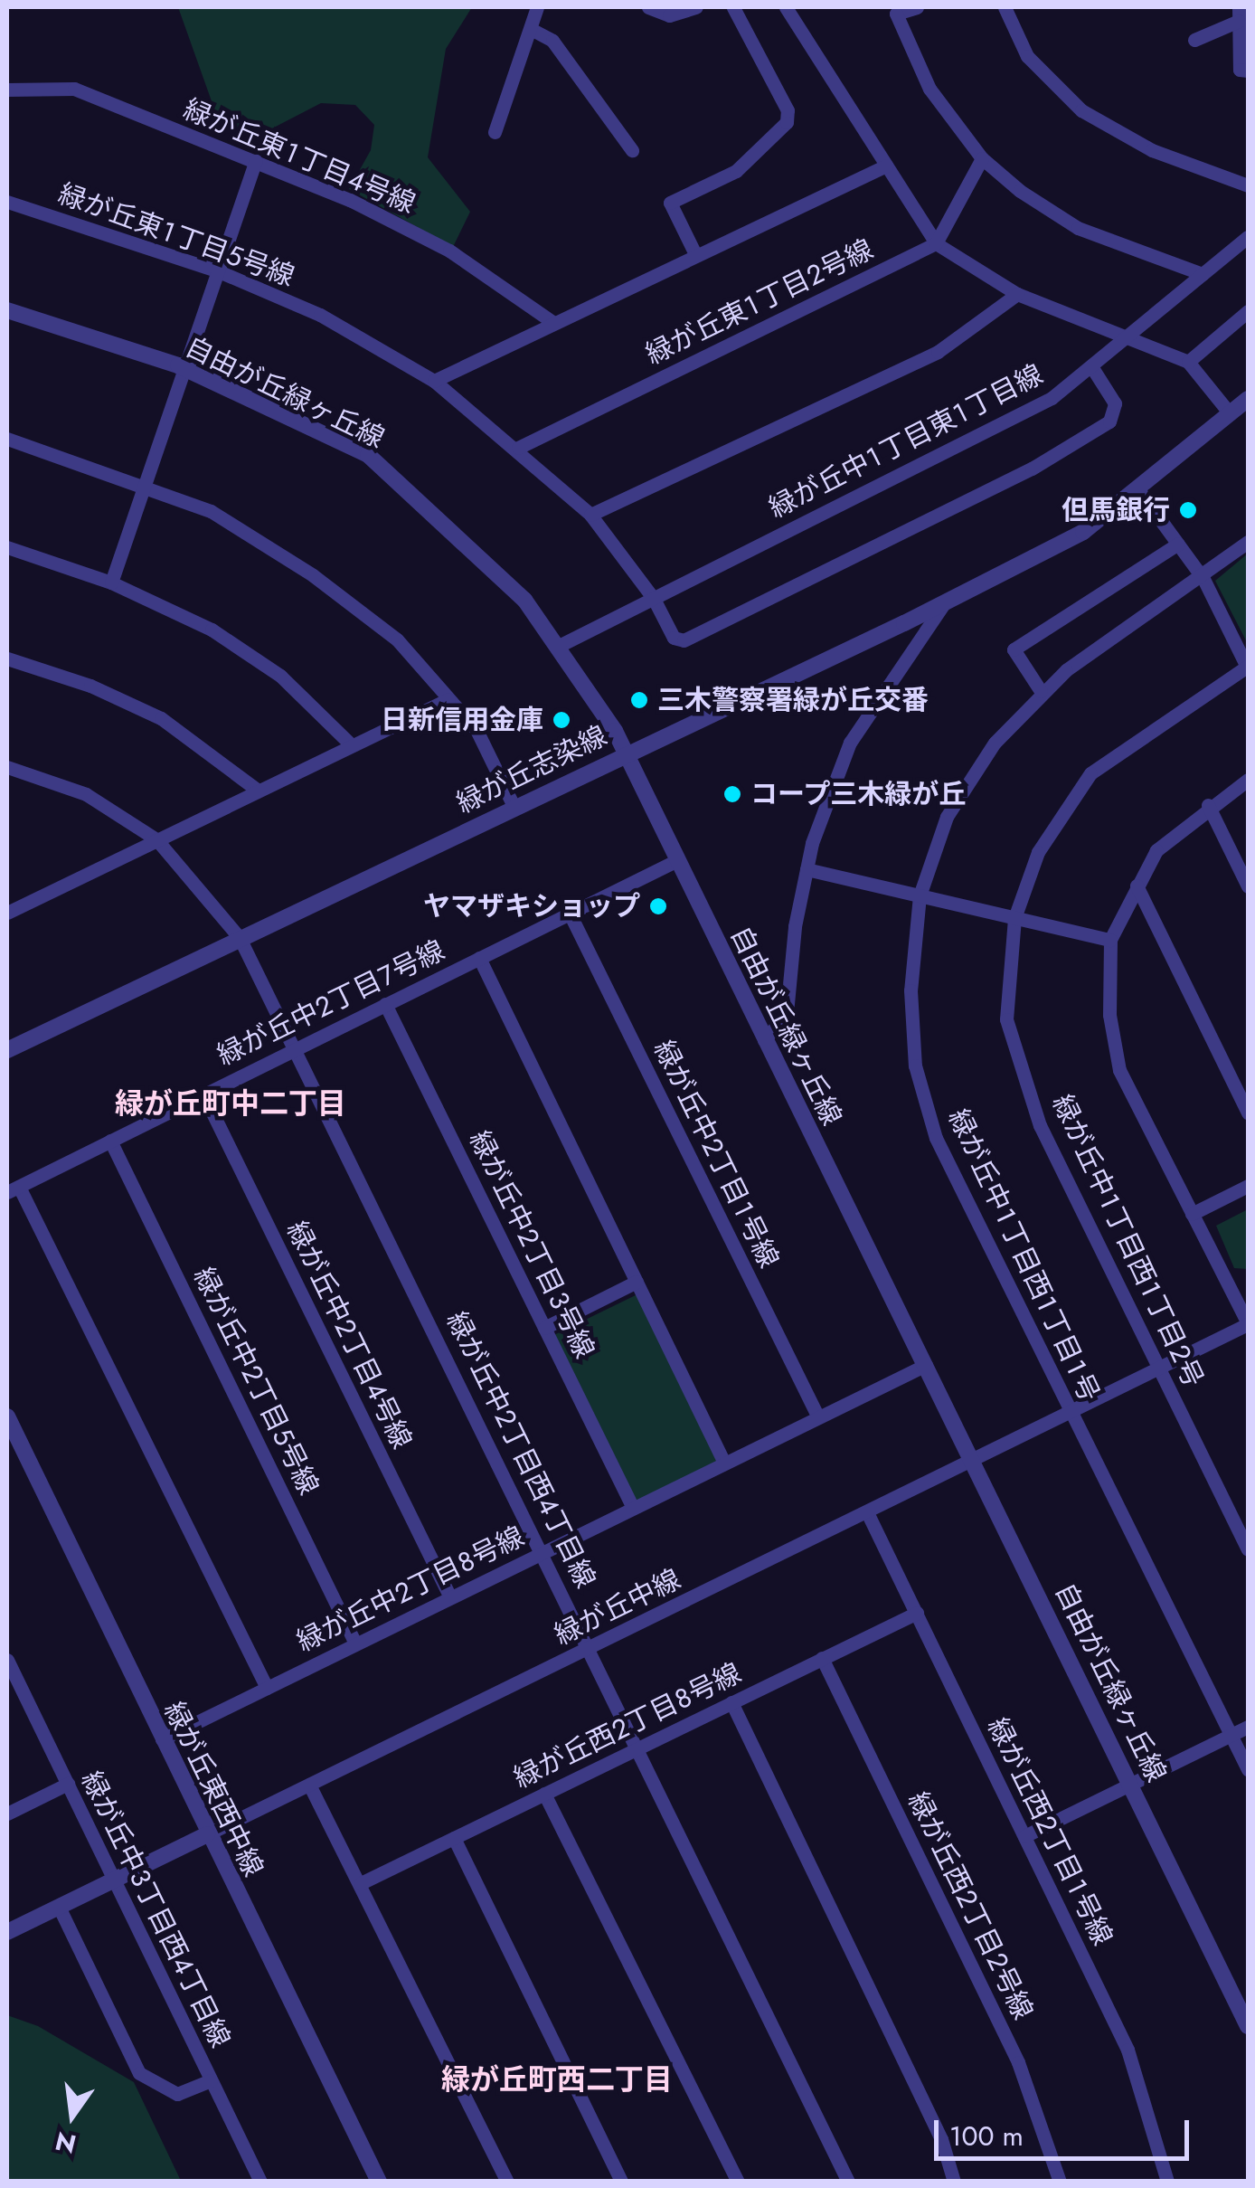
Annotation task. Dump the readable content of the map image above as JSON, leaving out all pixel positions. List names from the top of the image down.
{
  "streets": {
    "street": [
      "緑が丘東１丁目４号線",
      "緑が丘東１丁目５号線",
      "緑が丘東１丁目２号線",
      "自由が丘緑ヶ丘線",
      "緑が丘中１丁目東１丁目線",
      "緑が丘志染線",
      "緑が丘中２丁目７号線",
      "緑が丘中２丁目１号線",
      "緑が丘中１丁目西１丁目２号",
      "緑が丘中２丁目３号線",
      "緑が丘中１丁目西１丁目１号",
      "緑が丘中２丁目４号線",
      "緑が丘中２丁目５号線",
      "緑が丘中２丁目西４丁目線",
      "緑が丘中２丁目８号線",
      "緑が丘中線",
      "緑が丘西２丁目８号線",
      "緑が丘東西中線",
      "緑が丘西２丁目１号線",
      "緑が丘西２丁目２号線",
      "緑が丘中３丁目西４丁目線"
    ]
  },
  "crossings": [
    ["緑が丘東１丁目５号線", "緑が丘東１丁目２号線"],
    ["緑が丘東１丁目５号線", "緑が丘中１丁目東１丁目線"],
    ["自由が丘緑ヶ丘線", "緑が丘中１丁目東１丁目線"],
    ["自由が丘緑ヶ丘線", "緑が丘志染線"],
    ["自由が丘緑ヶ丘線", "緑が丘中２丁目７号線"],
    ["自由が丘緑ヶ丘線", "緑が丘中２丁目８号線"],
    ["自由が丘緑ヶ丘線", "緑が丘中線"],
    ["緑が丘志染線", "緑が丘中２丁目西４丁目線"],
    ["緑が丘中２丁目７号線", "緑が丘中２丁目１号線"],
    ["緑が丘中２丁目７号線", "緑が丘中２丁目３号線"],
    ["緑が丘中２丁目７号線", "緑が丘中２丁目４号線"],
    ["緑が丘中２丁目７号線", "緑が丘中２丁目５号線"],
    ["緑が丘中２丁目７号線", "緑が丘中２丁目西４丁目線"],
    ["緑が丘中２丁目１号線", "緑が丘中２丁目８号線"],
    ["緑が丘中１丁目西１丁目２号", "緑が丘中線"],
    ["緑が丘中２丁目３号線", "緑が丘中２丁目８号線"],
    ["緑が丘中１丁目西１丁目１号", "緑が丘中線"],
    ["緑が丘中２丁目４号線", "緑が丘中２丁目８号線"],
    ["緑が丘中２丁目５号線", "緑が丘中２丁目８号線"],
    ["緑が丘中２丁目西４丁目線", "緑が丘中２丁目８号線"],
    ["緑が丘中２丁目西４丁目線", "緑が丘中線"],
    ["緑が丘中２丁目西４丁目線", "緑が丘西２丁目８号線"],
    ["緑が丘中２丁目８号線", "緑が丘東西中線"],
    ["緑が丘中線", "緑が丘東西中線"],
    ["緑が丘中線", "緑が丘西２丁目１号線"],
    ["緑が丘中線", "緑が丘中３丁目西４丁目線"],
    ["緑が丘西２丁目８号線", "緑が丘西２丁目１号線"],
    ["緑が丘西２丁目８号線", "緑が丘西２丁目２号線"]
  ],
  "districts": ["緑が丘町中二丁目", "緑が丘町西二丁目"],
  "places": [
    "但馬銀行",
    "三木警察署緑が丘交番",
    "日新信用金庫",
    "コープ三木緑が丘",
    "ヤマザキショップ"
  ],
  "scale_bar": "100 m",
  "north": "bottom"
}
